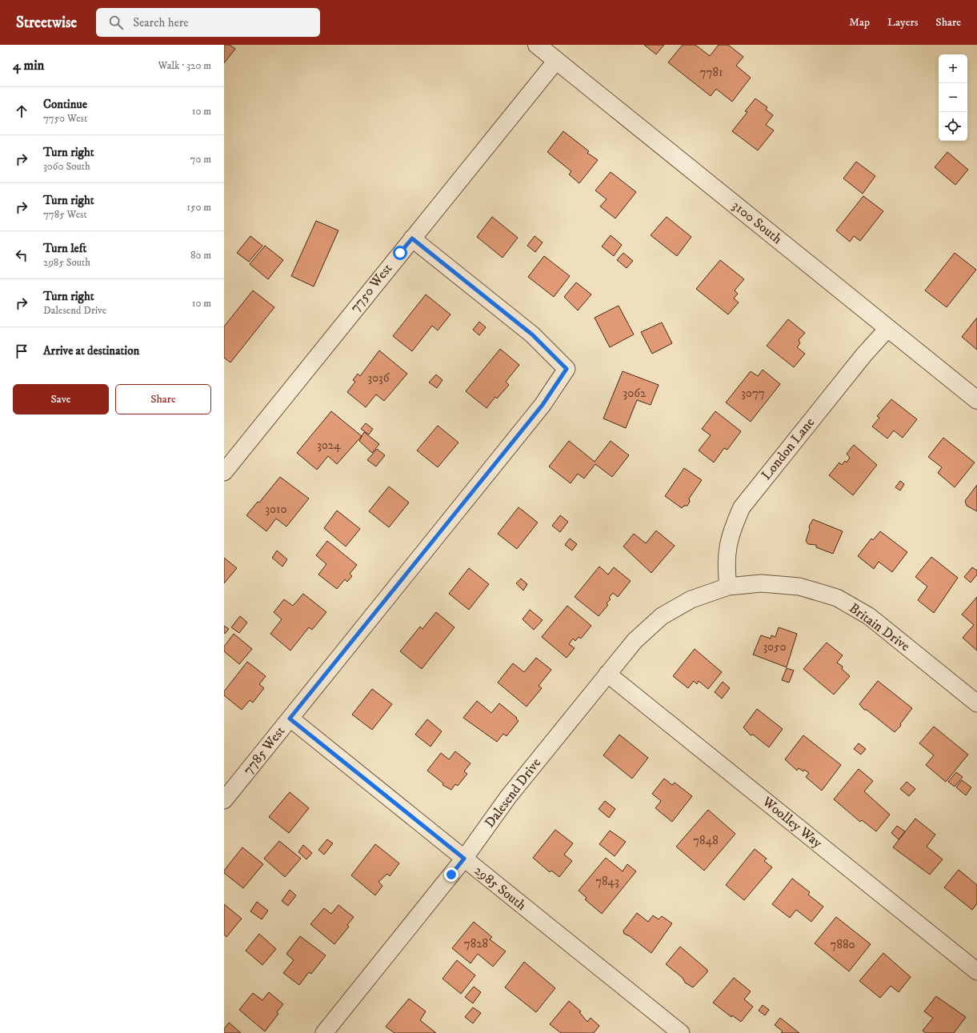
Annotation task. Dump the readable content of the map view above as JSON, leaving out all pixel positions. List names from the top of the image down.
{
  "streets": {
    "street": [
      "3100 South",
      "7750 West",
      "London Lane",
      "Britain Drive",
      "7785 West",
      "Dalesend Drive",
      "Woolley Way",
      "2985 South"
    ]
  },
  "crossings": [
    ["3100 South", "7750 West"],
    ["3100 South", "London Lane"],
    ["7750 West", "7785 West"],
    ["London Lane", "Britain Drive"],
    ["London Lane", "Dalesend Drive"],
    ["Britain Drive", "Dalesend Drive"],
    ["7785 West", "2985 South"],
    ["Dalesend Drive", "Woolley Way"],
    ["Dalesend Drive", "2985 South"]
  ],
  "house_numbers": [
    "7781",
    "3036",
    "3062",
    "3077",
    "3024",
    "3010",
    "3050",
    "7848",
    "7843",
    "7828",
    "7880"
  ],
  "page": {
    "header": "Streetwise",
    "search": "Search here",
    "nav": ["Map", "Layers", "Share"],
    "heading": ["4 min", "Walk · 320 m"],
    "map_buttons": ["+", "−"],
    "list": [
      ["Continue", "7750 West", "10 m"],
      ["Turn right", "3060 South", "70 m"],
      ["Turn right", "7785 West", "150 m"],
      ["Turn left", "2985 South", "80 m"],
      ["Turn right", "Dalesend Drive", "10 m"],
      "Arrive at destination"
    ],
    "buttons": ["Save", "Share"]
  }
}
